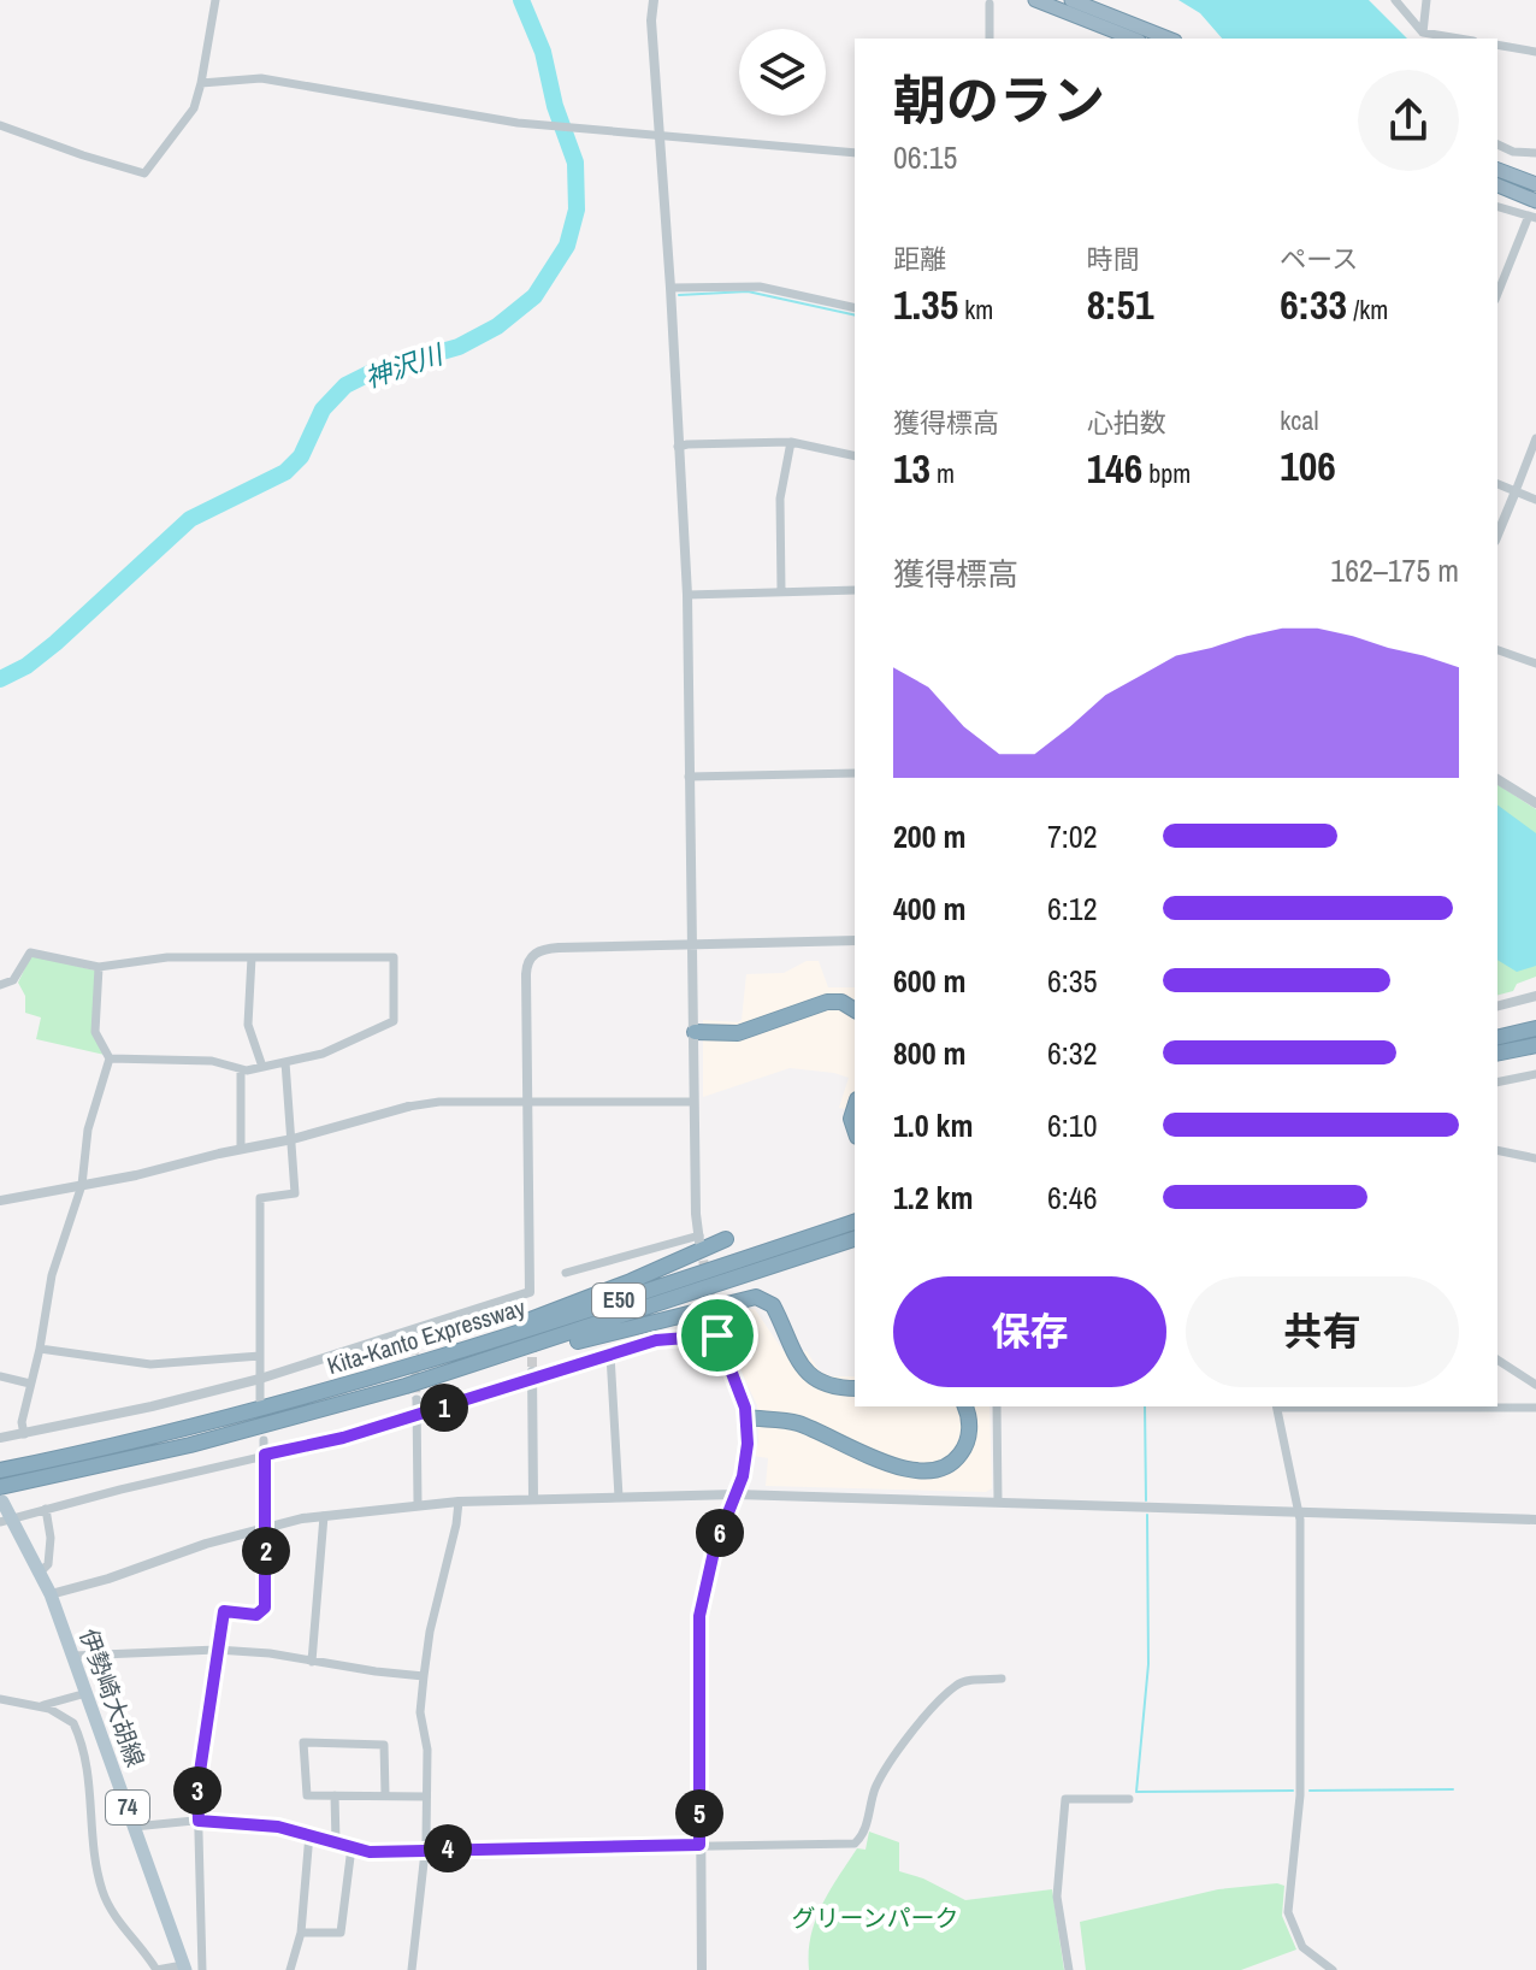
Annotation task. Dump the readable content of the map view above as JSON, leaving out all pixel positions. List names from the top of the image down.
{
  "streets": {
    "highway": ["E50", "Kita-Kanto Expressway"],
    "main road": ["伊勢崎大胡線", "74"]
  },
  "crossings": [
    ["Kita-Kanto Expressway", "伊勢崎大胡線"]
  ],
  "water": ["神沢川"],
  "parks": ["グリーンパーク"],
  "page": {
    "heading": ["朝のラン", "06:15"],
    "stats": [
      ["距離", "1.35 km"],
      ["時間", "8:51"],
      ["ペース", "6:33 /km"],
      ["獲得標高", "13 m"],
      ["心拍数", "146 bpm"],
      ["kcal", "106"]
    ],
    "chart": ["獲得標高", "162–175 m"],
    "list": [
      {
        "name": "200 m",
        "note": "7:02"
      },
      {
        "name": "400 m",
        "note": "6:12"
      },
      {
        "name": "600 m",
        "note": "6:35"
      },
      {
        "name": "800 m",
        "note": "6:32"
      },
      {
        "name": "1.0 km",
        "note": "6:10"
      },
      {
        "name": "1.2 km",
        "note": "6:46"
      }
    ],
    "buttons": ["保存", "共有"],
    "pins": [
      "1",
      "6",
      "2",
      "3",
      "5",
      "4"
    ]
  }
}
